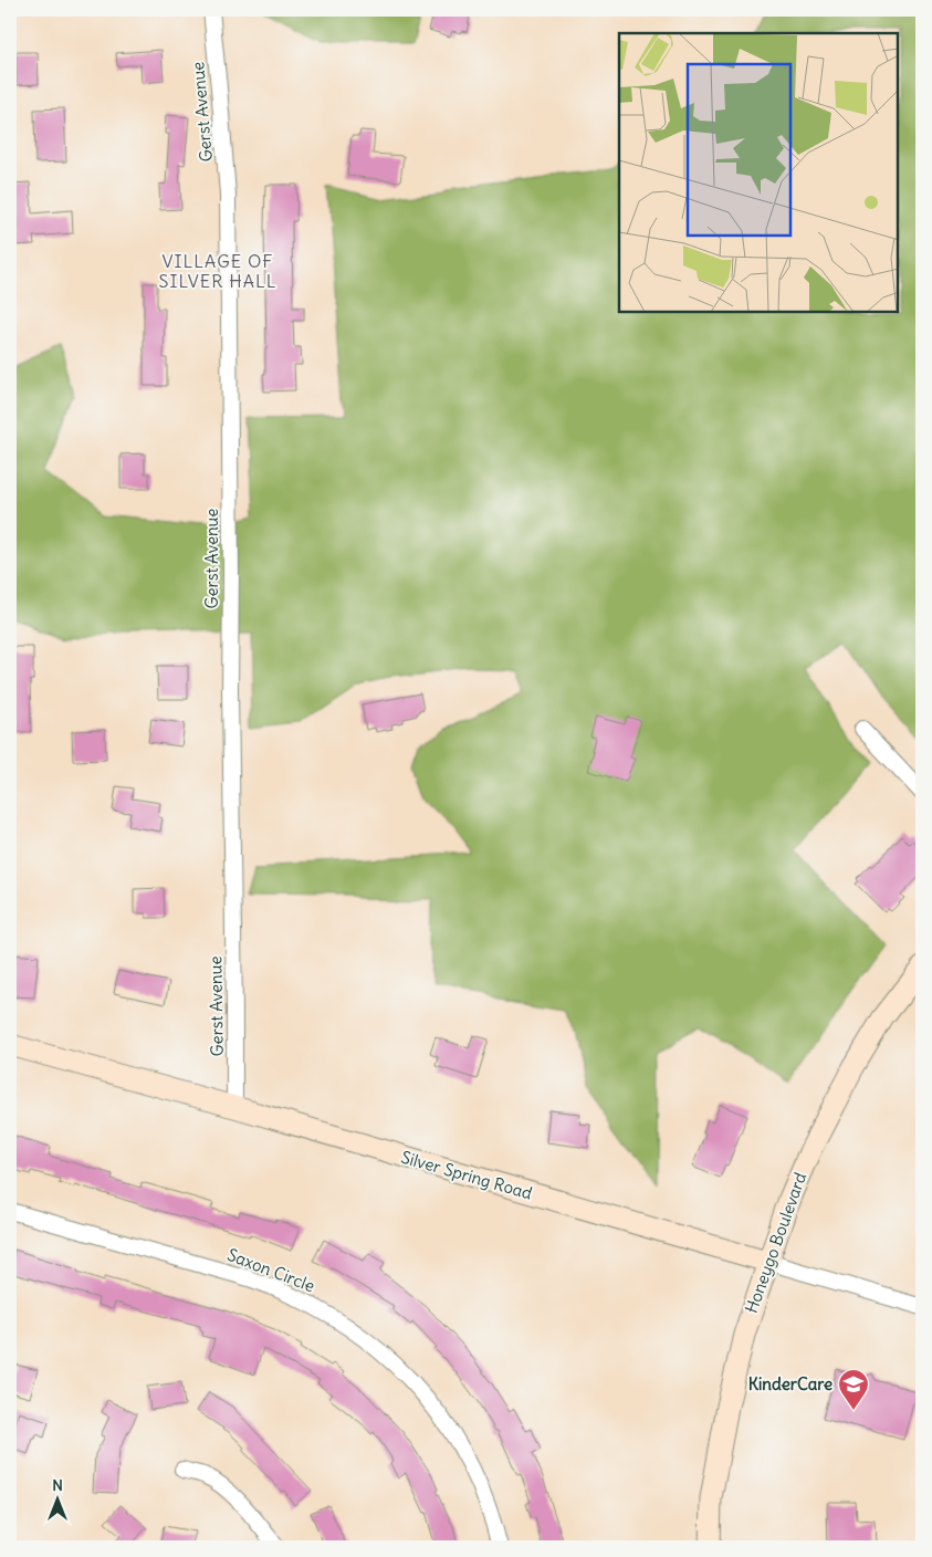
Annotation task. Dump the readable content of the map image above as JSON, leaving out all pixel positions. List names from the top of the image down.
{
  "streets": {
    "main road": ["Silver Spring Road", "Honeygo Boulevard"],
    "street": ["Gerst Avenue", "Saxon Circle"]
  },
  "crossings": [
    ["Gerst Avenue", "Silver Spring Road"],
    ["Silver Spring Road", "Honeygo Boulevard"]
  ],
  "districts": ["VILLAGE OF SILVER HALL"],
  "places": {
    "school or university": ["KinderCare"]
  },
  "north": "top"
}
